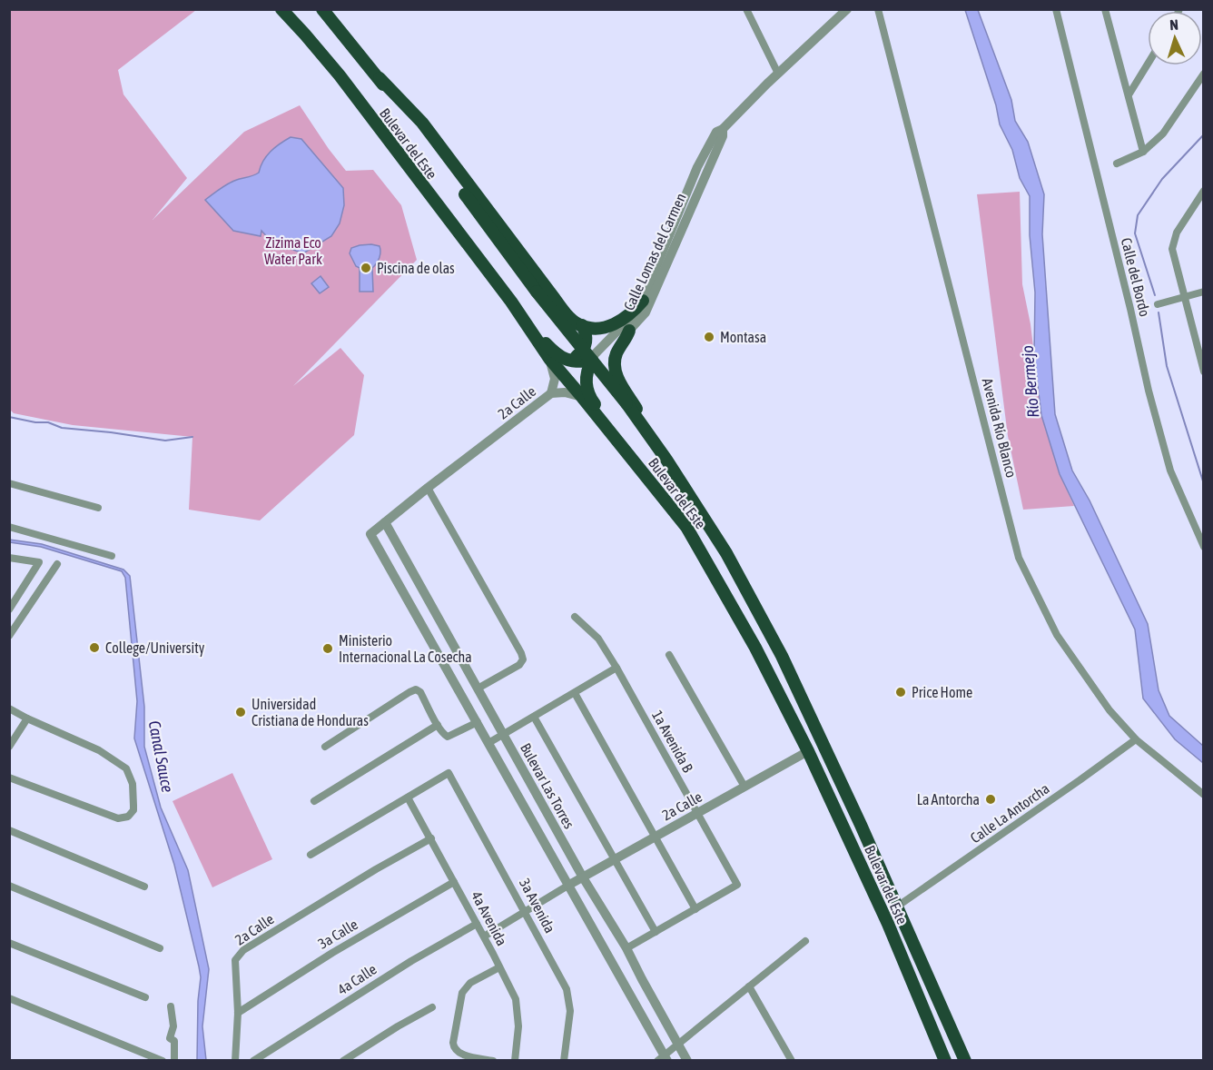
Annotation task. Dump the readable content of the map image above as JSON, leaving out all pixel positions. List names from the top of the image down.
{
  "streets": {
    "highway": ["Bulevar del Este"],
    "street": [
      "Calle Lomas del Carmen",
      "Calle del Bordo",
      "2a Calle",
      "Avenida Río Blanco",
      "1a Avenida B",
      "Bulevar Las Torres",
      "Calle La Antorcha",
      "3a Avenida",
      "4a Avenida",
      "3a Calle",
      "4a Calle"
    ]
  },
  "crossings": [
    ["Bulevar del Este", "2a Calle"],
    ["Bulevar del Este", "Calle La Antorcha"],
    ["2a Calle", "1a Avenida B"],
    ["2a Calle", "Bulevar Las Torres"],
    ["2a Calle", "4a Avenida"],
    ["2a Calle", "3a Calle"],
    ["Avenida Río Blanco", "Calle La Antorcha"],
    ["3a Avenida", "4a Avenida"],
    ["4a Avenida", "3a Calle"],
    ["4a Avenida", "4a Calle"]
  ],
  "water": ["Río Bermejo", "Canal Sauce"],
  "parks": ["Zizima Eco Water Park"],
  "places": [
    "Piscina de olas",
    "Montasa",
    "College/University",
    "Ministerio Internacional La Cosecha",
    "Price Home",
    "Universidad Cristiana de Honduras",
    "La Antorcha"
  ],
  "north": "top"
}
